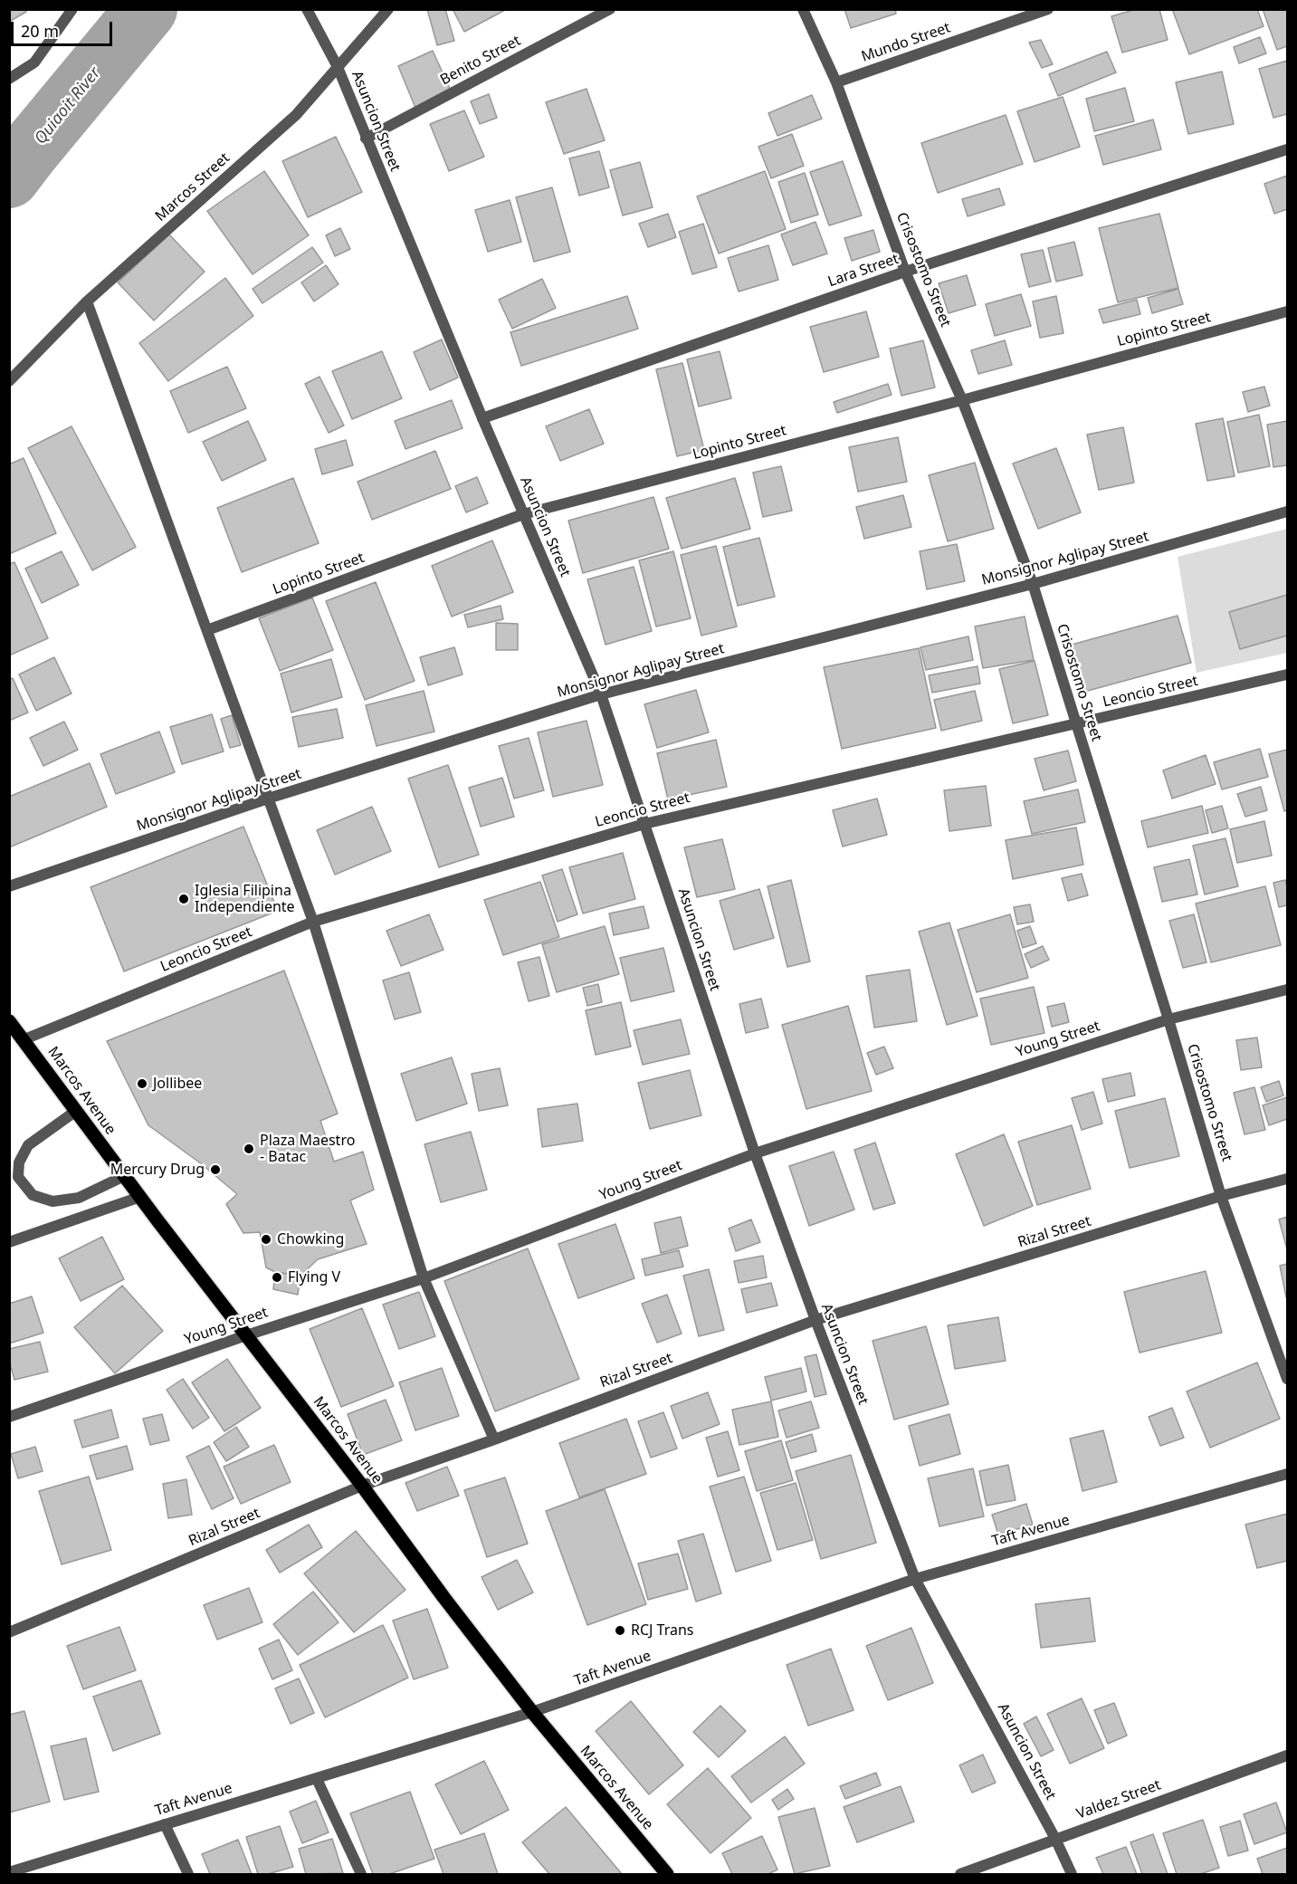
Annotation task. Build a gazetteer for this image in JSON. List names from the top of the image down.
{
  "streets": {
    "main road": ["Marcos Avenue"],
    "street": [
      "Mundo Street",
      "Benito Street",
      "Asuncion Street",
      "Marcos Street",
      "Crisostomo Street",
      "Lara Street",
      "Lopinto Street",
      "Monsignor Aglipay Street",
      "Leoncio Street",
      "Young Street",
      "Rizal Street",
      "Taft Avenue",
      "Valdez Street"
    ]
  },
  "crossings": [
    ["Mundo Street", "Crisostomo Street"],
    ["Benito Street", "Asuncion Street"],
    ["Asuncion Street", "Marcos Street"],
    ["Asuncion Street", "Lara Street"],
    ["Asuncion Street", "Lopinto Street"],
    ["Asuncion Street", "Monsignor Aglipay Street"],
    ["Asuncion Street", "Leoncio Street"],
    ["Asuncion Street", "Young Street"],
    ["Asuncion Street", "Rizal Street"],
    ["Asuncion Street", "Taft Avenue"],
    ["Asuncion Street", "Valdez Street"],
    ["Crisostomo Street", "Lara Street"],
    ["Crisostomo Street", "Lopinto Street"],
    ["Crisostomo Street", "Monsignor Aglipay Street"],
    ["Crisostomo Street", "Leoncio Street"],
    ["Crisostomo Street", "Young Street"],
    ["Crisostomo Street", "Rizal Street"],
    ["Leoncio Street", "Marcos Avenue"],
    ["Young Street", "Marcos Avenue"],
    ["Marcos Avenue", "Rizal Street"],
    ["Marcos Avenue", "Taft Avenue"]
  ],
  "water": ["Quiaoit River"],
  "places": [
    "Iglesia Filipina Independiente",
    "Jollibee",
    "Plaza Maestro - Batac",
    "Mercury Drug",
    "Chowking",
    "Flying V",
    "RCJ Trans"
  ],
  "scale_bar": "20 m"
}
